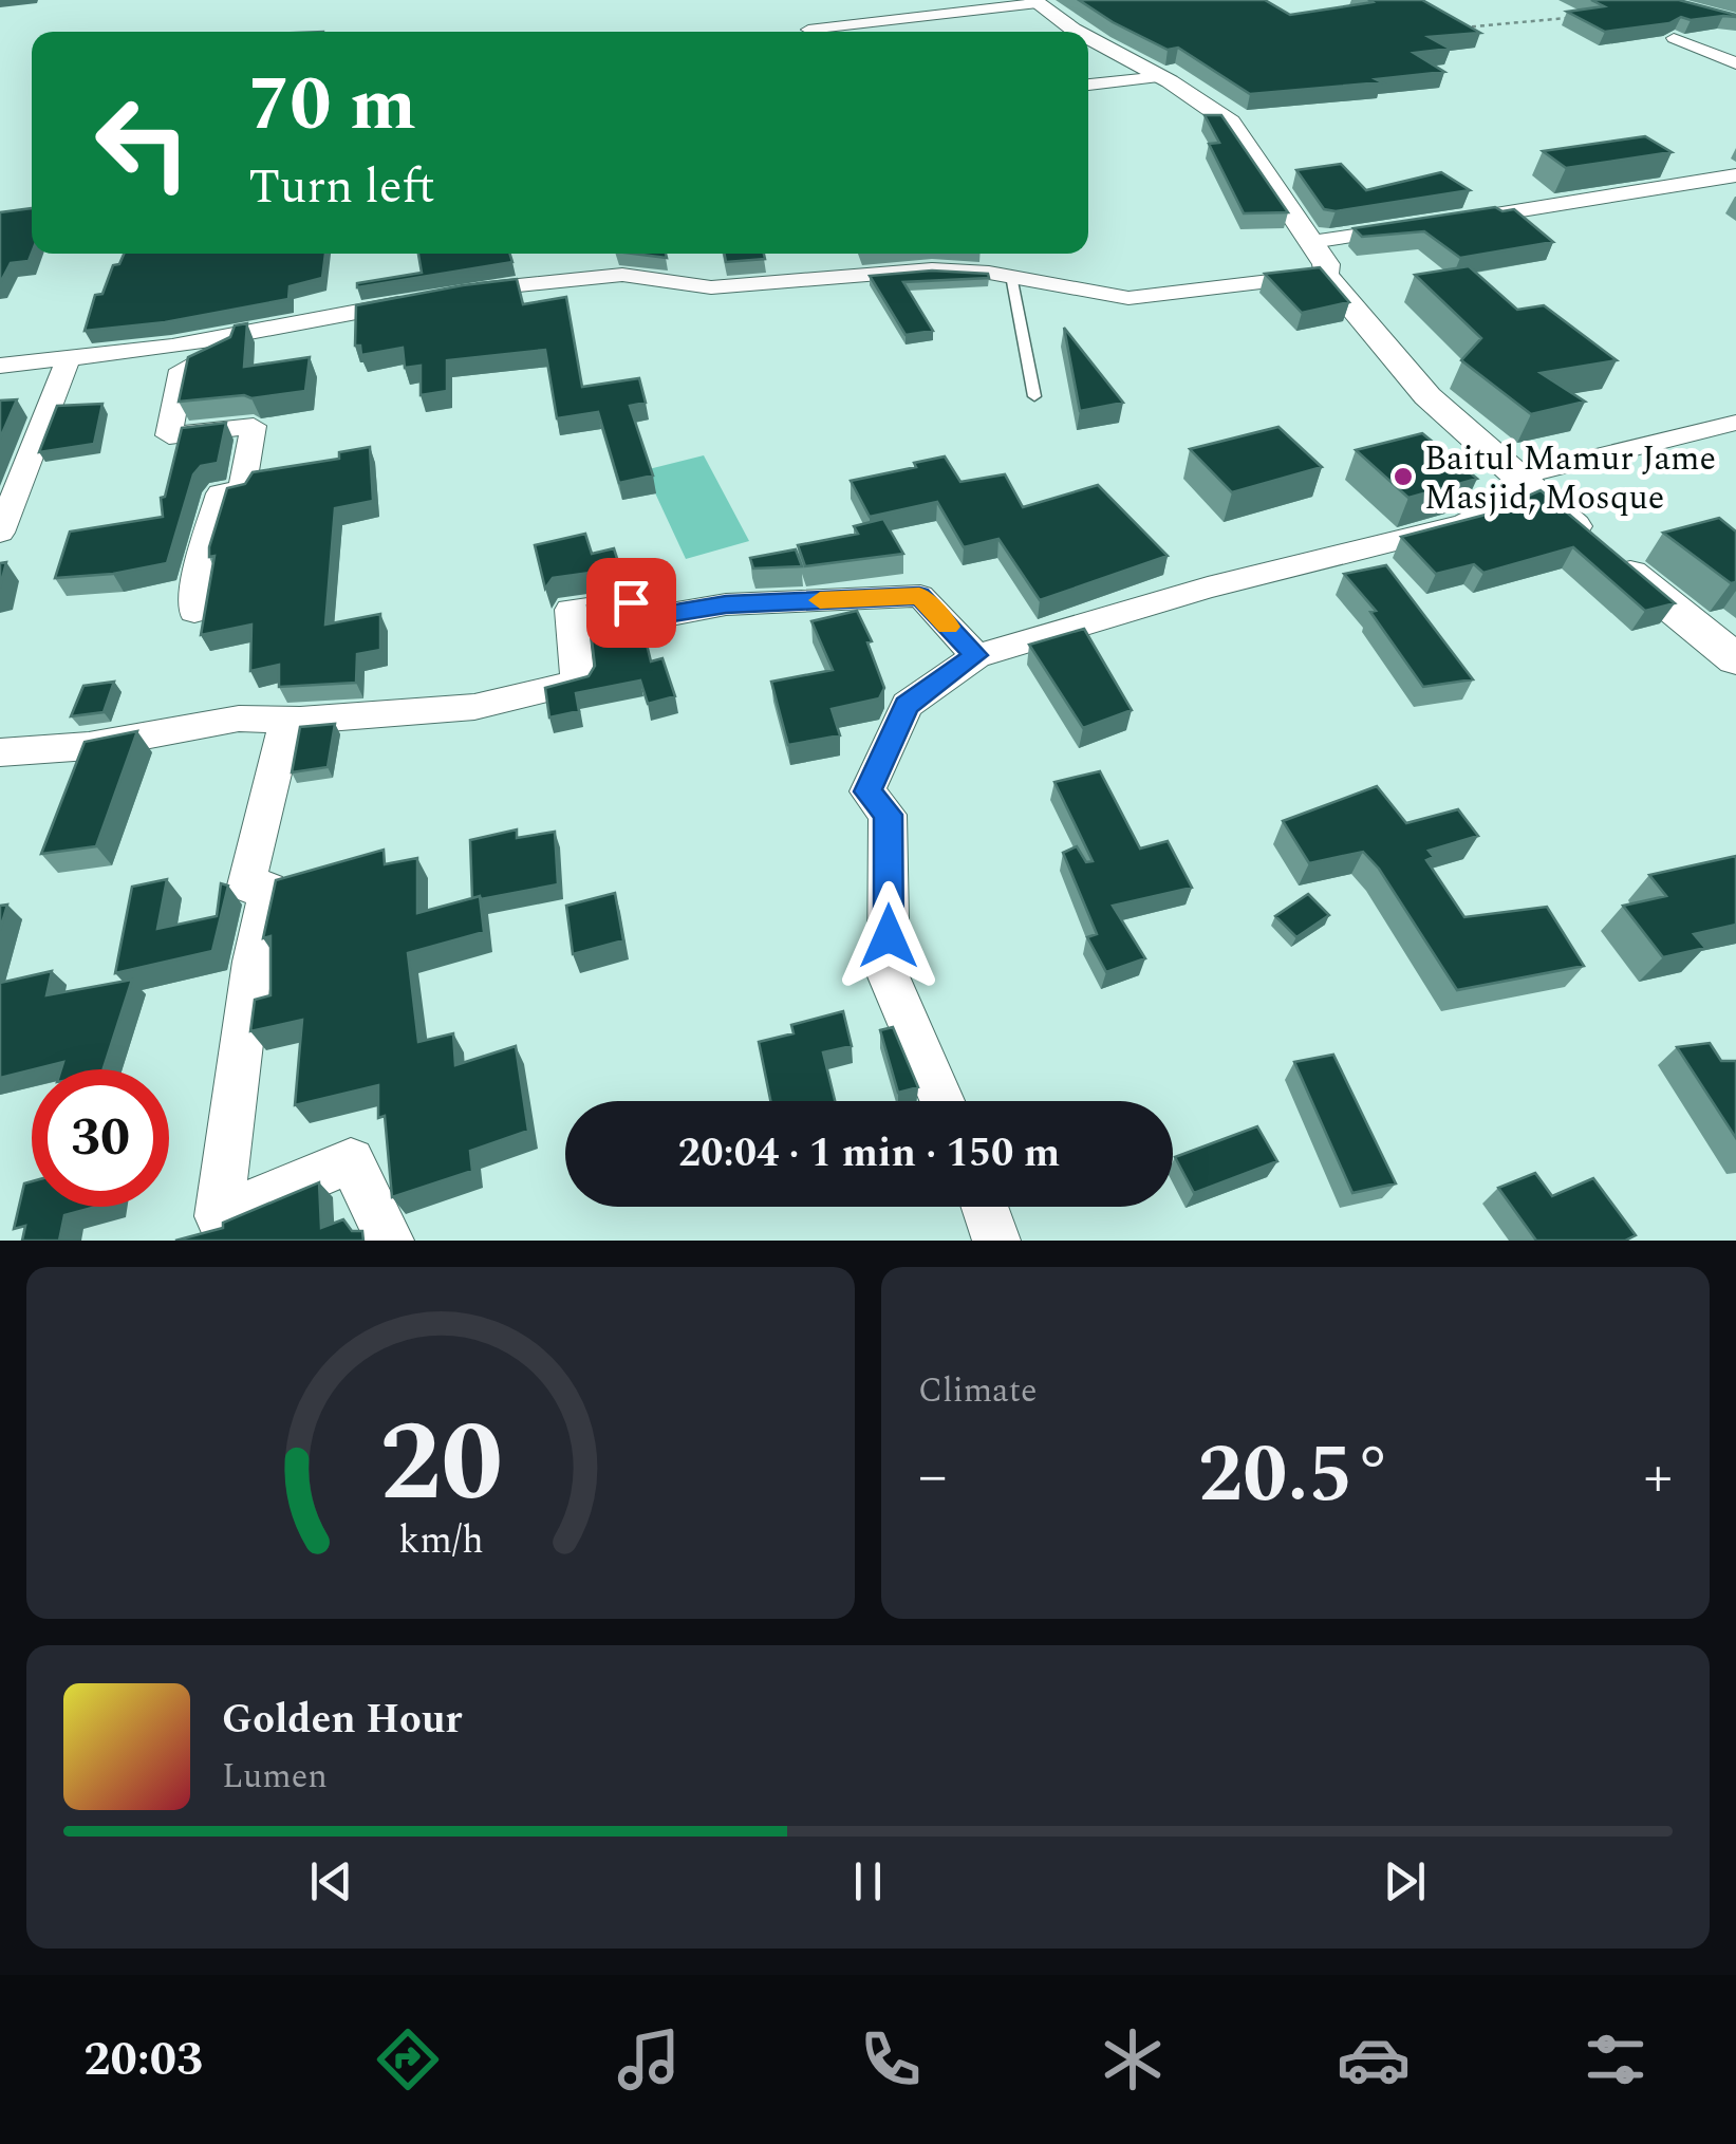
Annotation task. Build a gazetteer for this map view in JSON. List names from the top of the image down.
{
  "places": ["Baitul Mamur Jame Masjid, Mosque"],
  "page": {
    "turn": ["70 m", "Turn left"],
    "limit": "30",
    "trip": "20:04 · 1 min · 150 m",
    "tile": "Climate",
    "heat": ["−", "20.5°", "+"],
    "song": ["Golden Hour", "Lumen"],
    "tabs": "20:03",
    "gauge": ["20", "km/h"]
  }
}
